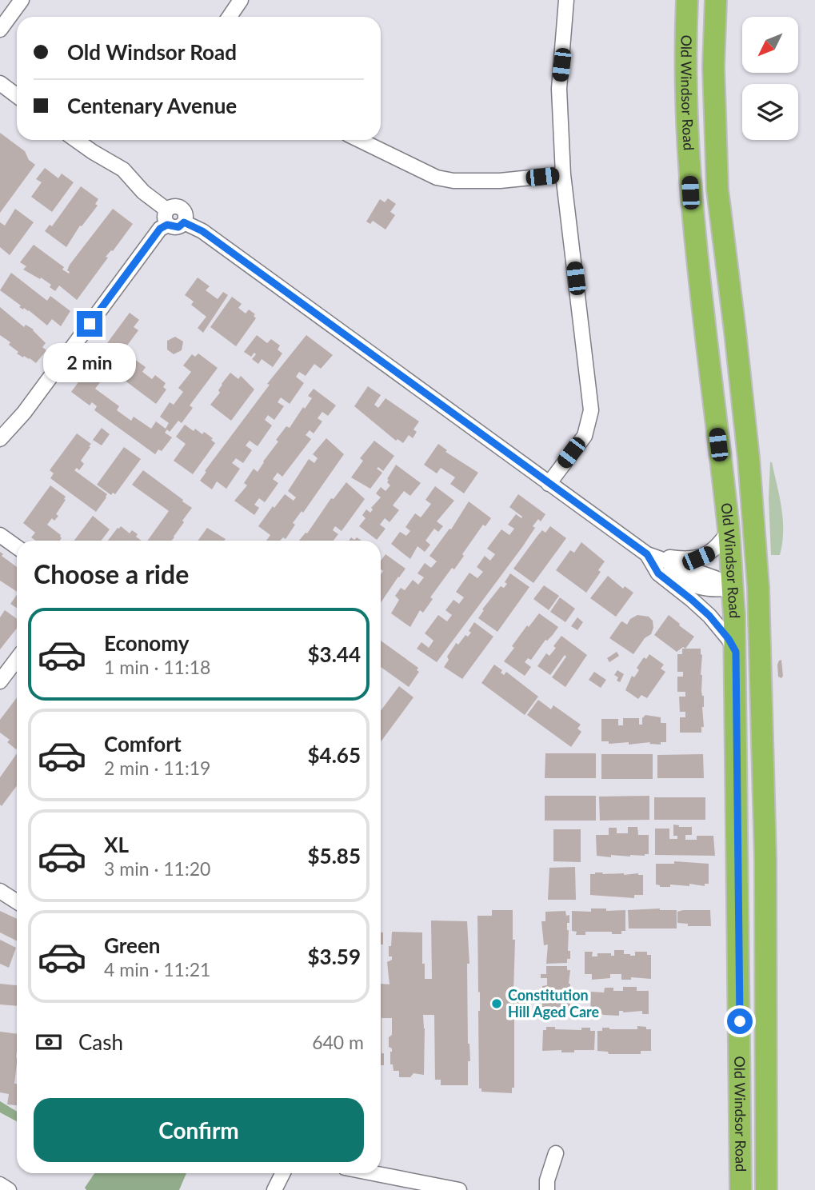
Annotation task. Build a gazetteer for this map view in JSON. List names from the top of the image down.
{
  "streets": {
    "highway": ["Old Windsor Road"]
  },
  "places": ["Constitution Hill Aged Care"],
  "north": "bottom left",
  "page": {
    "banner": ["Old Windsor Road", "Centenary Avenue"],
    "bubble": "2 min",
    "heading": "Choose a ride",
    "list": [
      {
        "name": "Economy",
        "note": "1 min · 11:18",
        "value": "$3.44"
      },
      {
        "name": "Comfort",
        "note": "2 min · 11:19",
        "value": "$4.65"
      },
      {
        "name": "XL",
        "note": "3 min · 11:20",
        "value": "$5.85"
      },
      {
        "name": "Green",
        "note": "4 min · 11:21",
        "value": "$3.59"
      }
    ],
    "pay": ["Cash", "640 m"],
    "buttons": "Confirm"
  }
}
